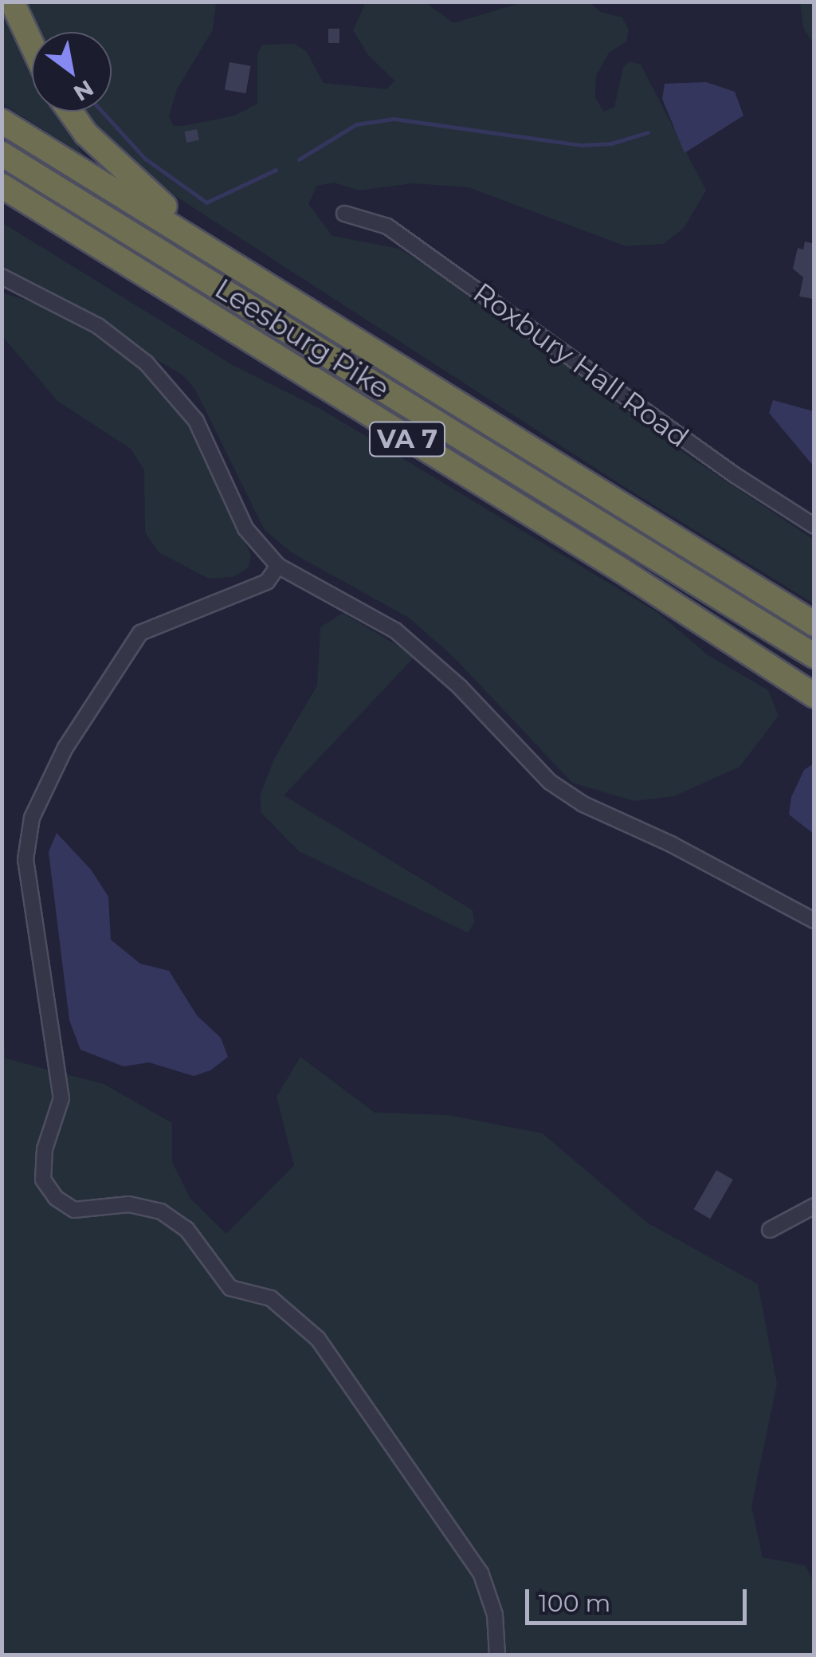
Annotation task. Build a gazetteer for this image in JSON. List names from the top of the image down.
{
  "streets": {
    "highway": ["Leesburg Pike", "VA 7"],
    "street": ["Roxbury Hall Road"]
  },
  "scale_bar": "100 m",
  "north": "bottom right"
}
